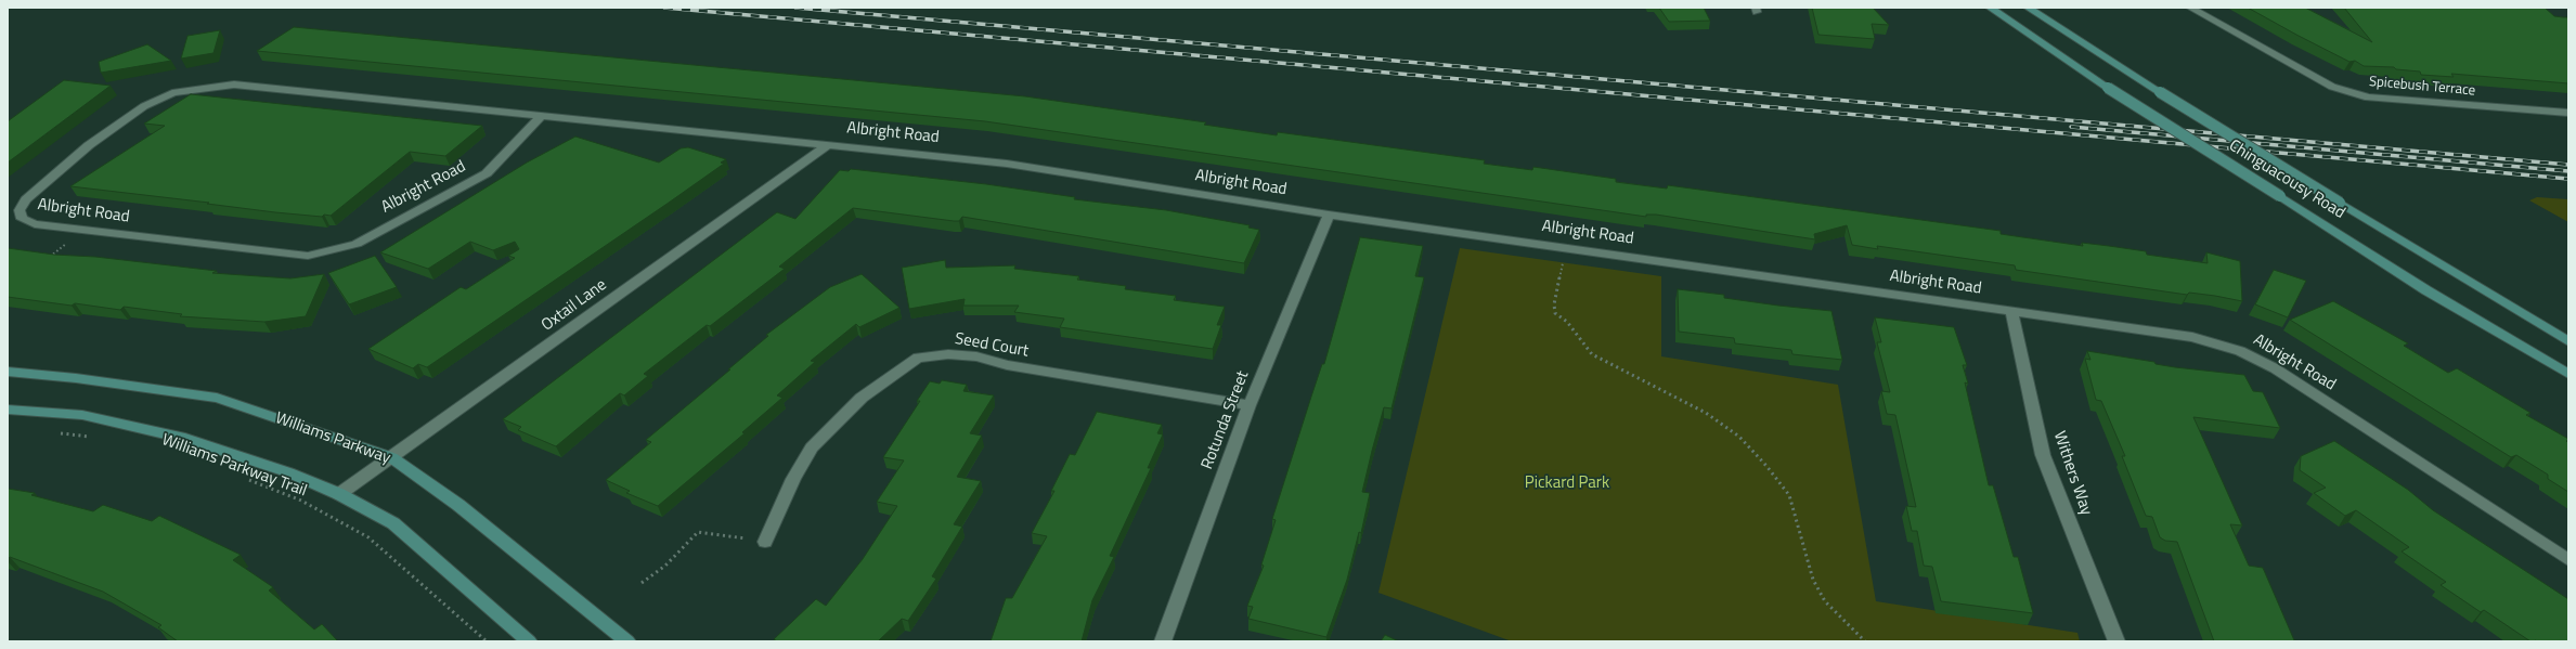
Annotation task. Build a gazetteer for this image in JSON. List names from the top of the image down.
{
  "streets": {
    "main road": ["Chinguacousy Road", "Williams Parkway"],
    "street": [
      "Spicebush Terrace",
      "Albright Road",
      "Oxtail Lane",
      "Seed Court",
      "Rotunda Street",
      "Withers Way"
    ],
    "path": ["Williams Parkway Trail"]
  },
  "crossings": [
    ["Albright Road", "Oxtail Lane"],
    ["Albright Road", "Rotunda Street"],
    ["Albright Road", "Withers Way"],
    ["Oxtail Lane", "Williams Parkway"],
    ["Seed Court", "Rotunda Street"]
  ],
  "parks": ["Pickard Park"]
}
